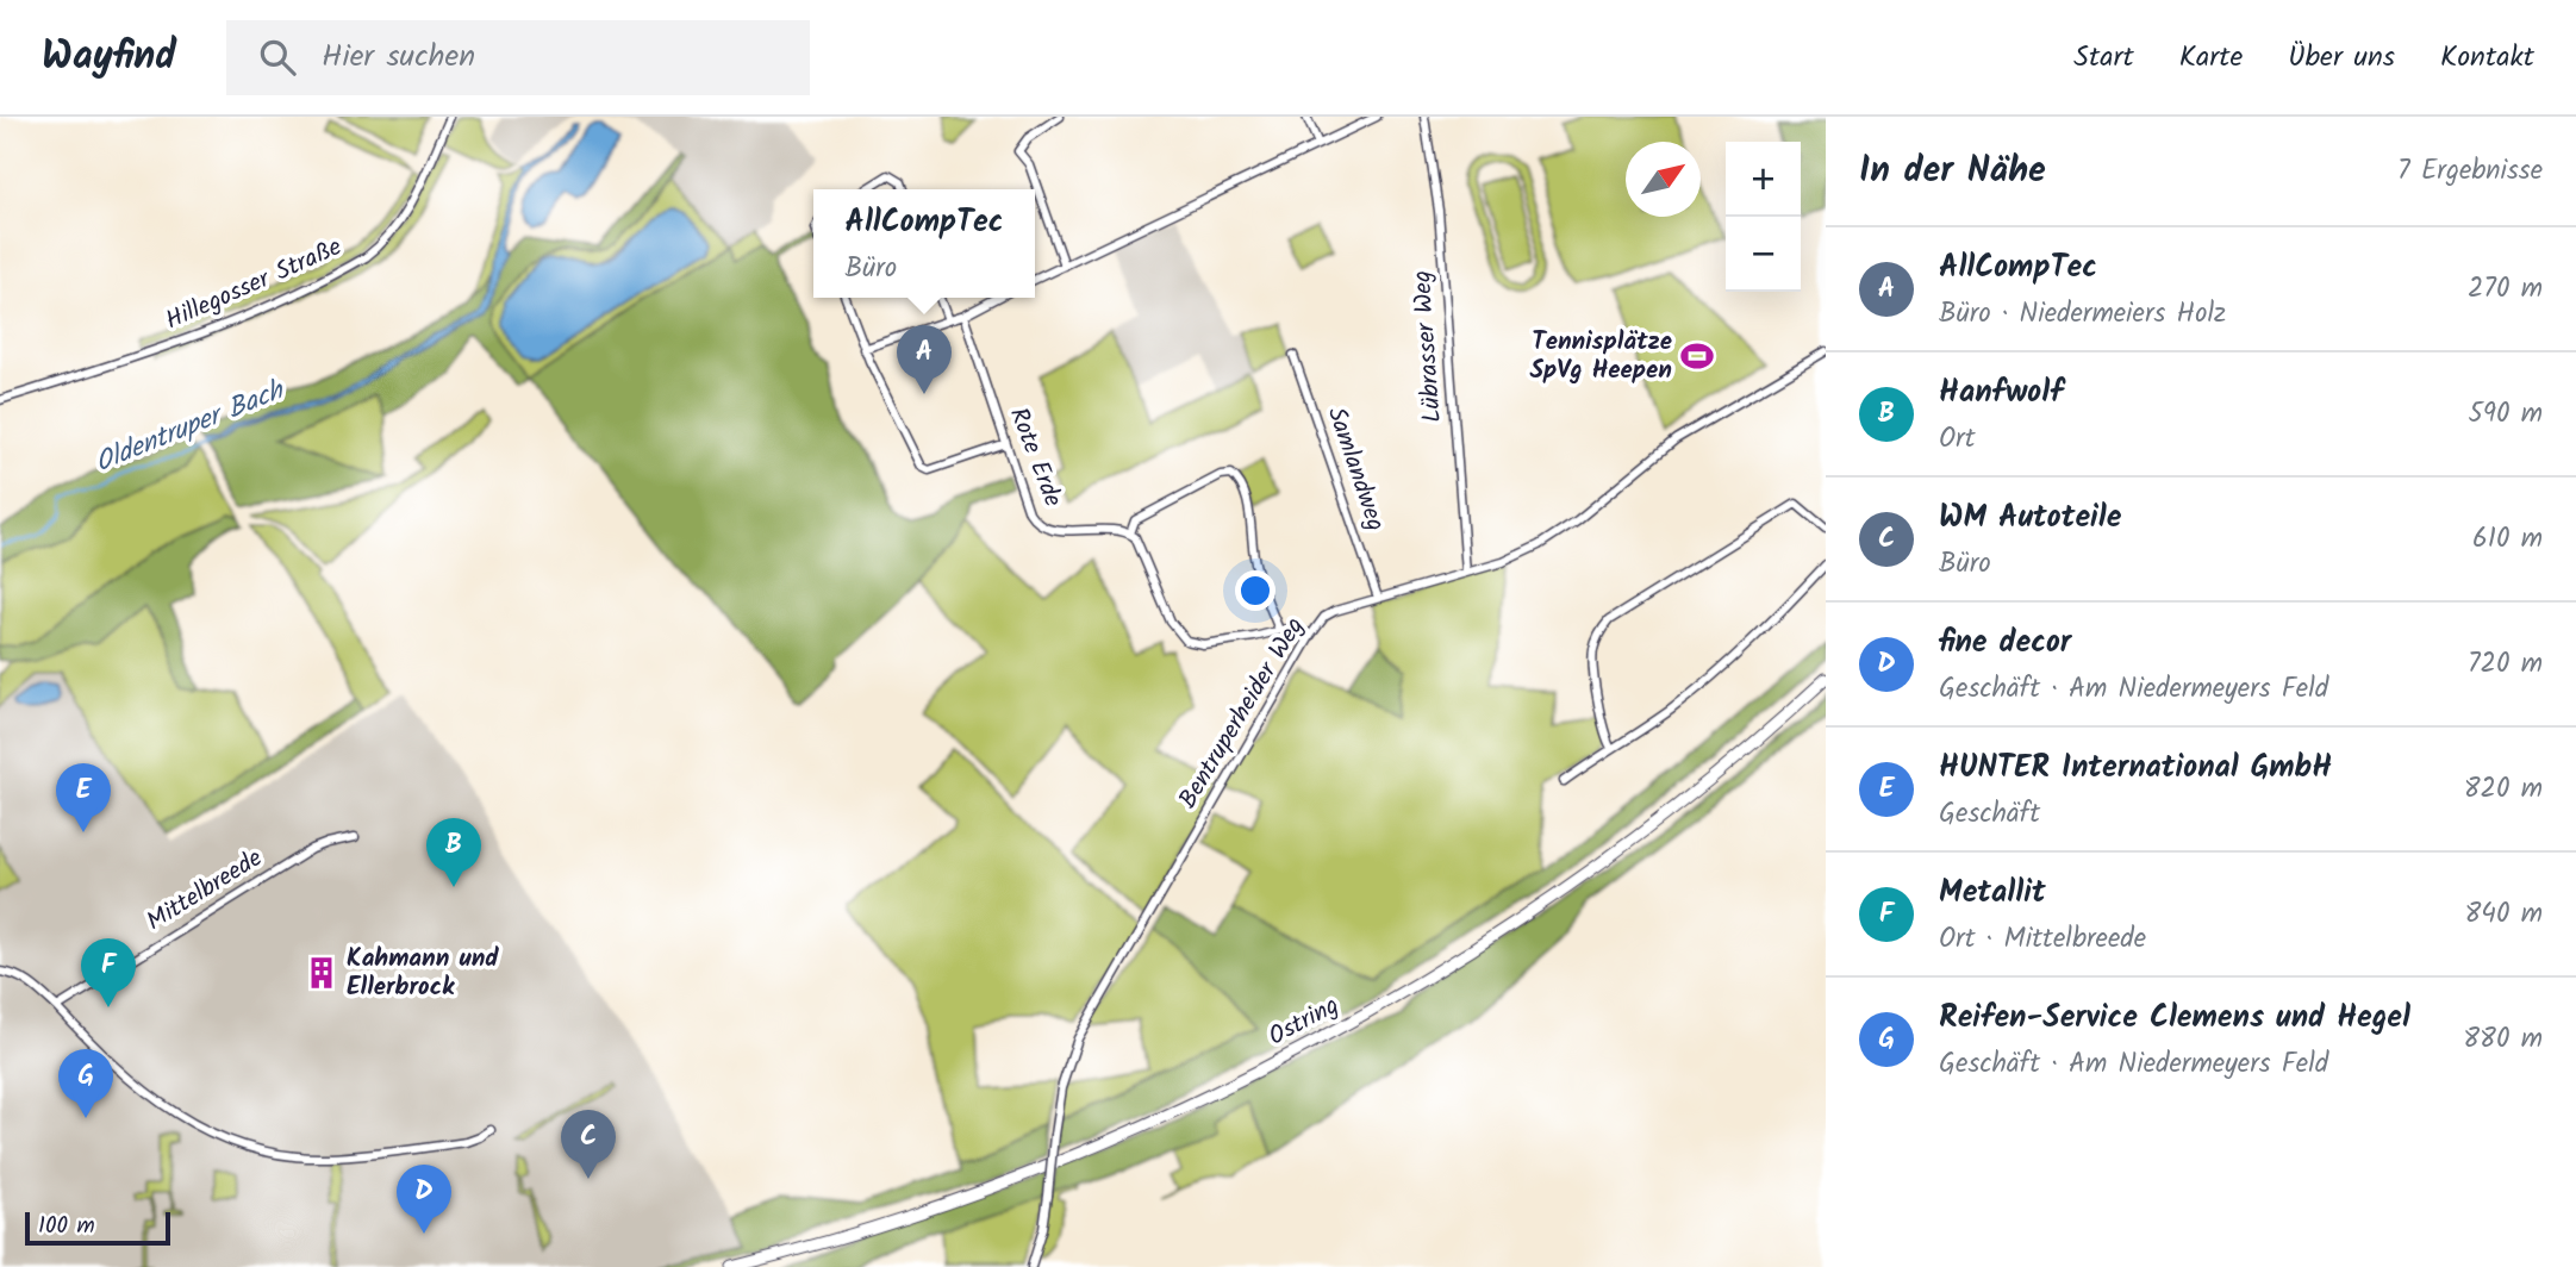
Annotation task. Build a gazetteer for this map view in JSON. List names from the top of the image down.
{
  "streets": {
    "main road": ["Ostring"],
    "street": [
      "Hillegosser Straße",
      "Lübrasser Weg",
      "Rote Erde",
      "Samlandweg",
      "Bentruperheider Weg",
      "Mittelbreede"
    ]
  },
  "crossings": [
    ["Lübrasser Weg", "Bentruperheider Weg"],
    ["Samlandweg", "Bentruperheider Weg"]
  ],
  "water": ["Oldentruper Bach"],
  "places": {
    "sports": ["Tennisplätze SpVg Heepen"],
    "building": ["Kahmann und Ellerbrock"]
  },
  "scale_bar": "100 m",
  "north": "top right",
  "page": {
    "header": "Wayfind",
    "search": "Hier suchen",
    "nav": [
      "Start",
      "Karte",
      "Über uns",
      "Kontakt"
    ],
    "heading": ["In der Nähe", "7 Ergebnisse"],
    "map_buttons": ["+", "−"],
    "popup": ["AllCompTec", "Büro"],
    "list": [
      {
        "mark": "A",
        "name": "AllCompTec",
        "note": "Büro · Niedermeiers Holz",
        "value": "270 m"
      },
      {
        "mark": "B",
        "name": "Hanfwolf",
        "note": "Ort",
        "value": "590 m"
      },
      {
        "mark": "C",
        "name": "WM Autoteile",
        "note": "Büro",
        "value": "610 m"
      },
      {
        "mark": "D",
        "name": "fine decor",
        "note": "Geschäft · Am Niedermeyers Feld",
        "value": "720 m"
      },
      {
        "mark": "E",
        "name": "HUNTER International GmbH",
        "note": "Geschäft",
        "value": "820 m"
      },
      {
        "mark": "F",
        "name": "Metallit",
        "note": "Ort · Mittelbreede",
        "value": "840 m"
      },
      {
        "mark": "G",
        "name": "Reifen-Service Clemens und Hegel",
        "note": "Geschäft · Am Niedermeyers Feld",
        "value": "880 m"
      }
    ],
    "pins": [
      "A",
      "E",
      "B",
      "F",
      "G",
      "C",
      "D"
    ],
    "scale": "100 m"
  }
}
